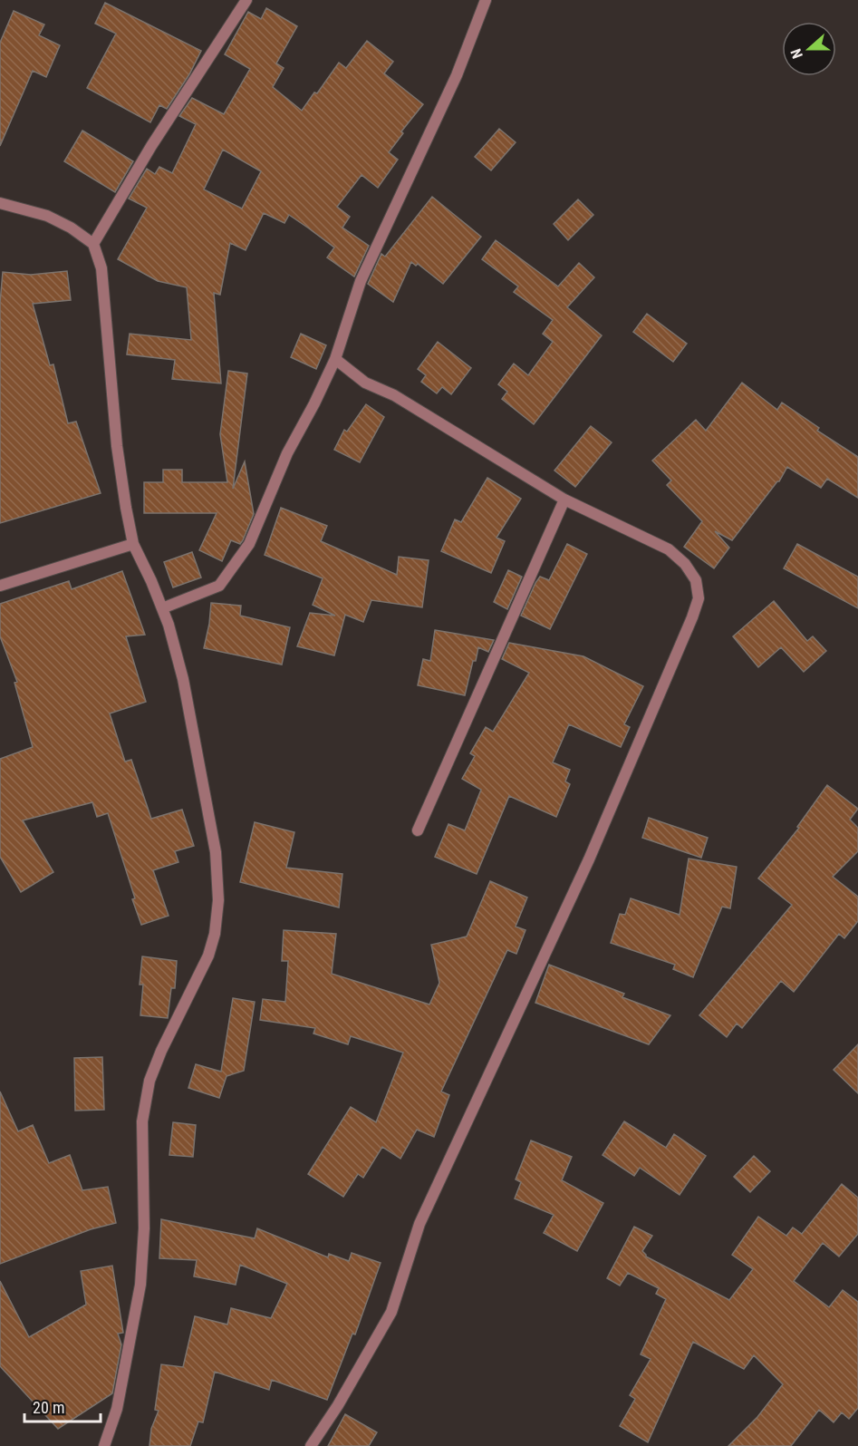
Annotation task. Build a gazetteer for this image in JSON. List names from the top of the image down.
{
  "scale_bar": "20 m",
  "north": "left"
}
